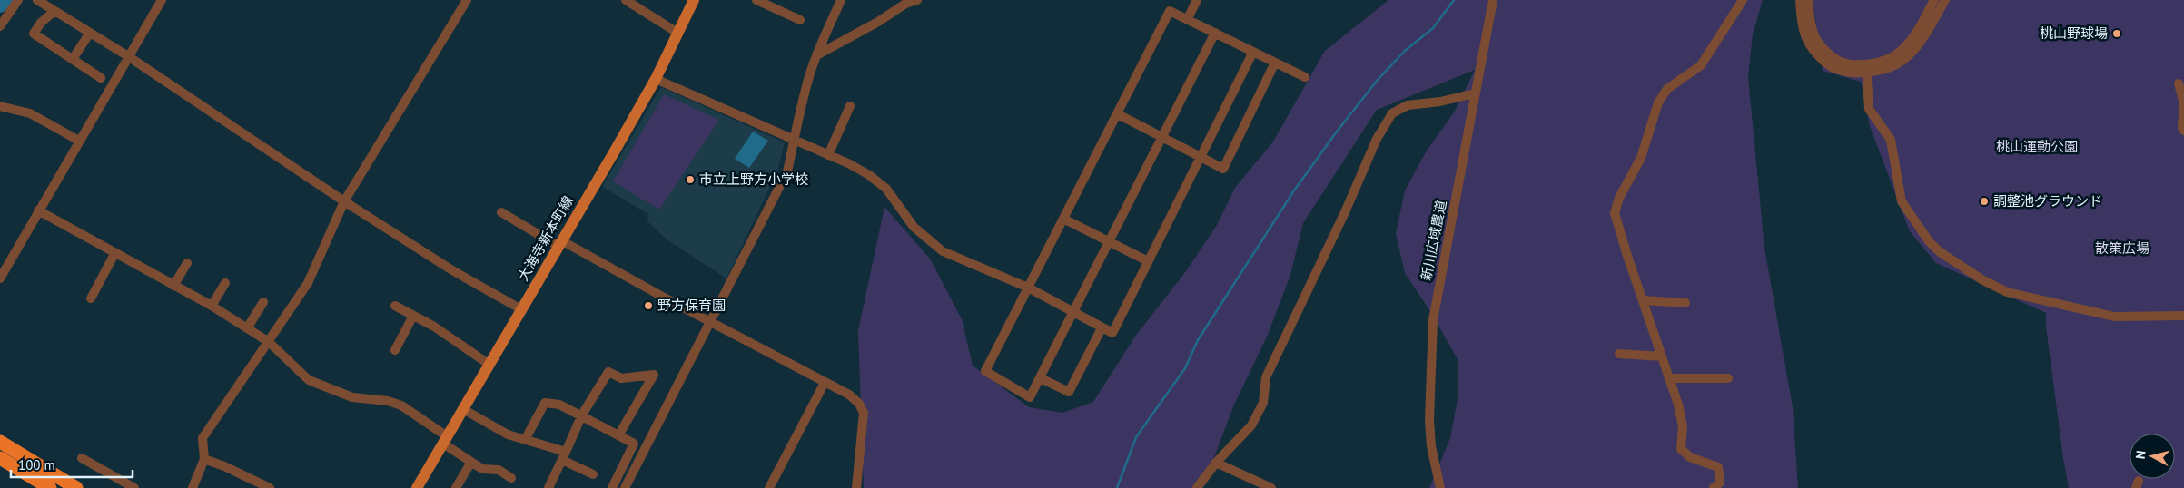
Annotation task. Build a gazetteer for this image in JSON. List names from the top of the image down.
{
  "streets": {
    "main road": ["大海寺新本町線"],
    "street": ["新川広域農道"]
  },
  "parks": ["桃山運動公園", "散策広場"],
  "places": [
    "桃山野球場",
    "市立上野方小学校",
    "調整池グラウンド",
    "野方保育園"
  ],
  "scale_bar": "100 m",
  "north": "left"
}
